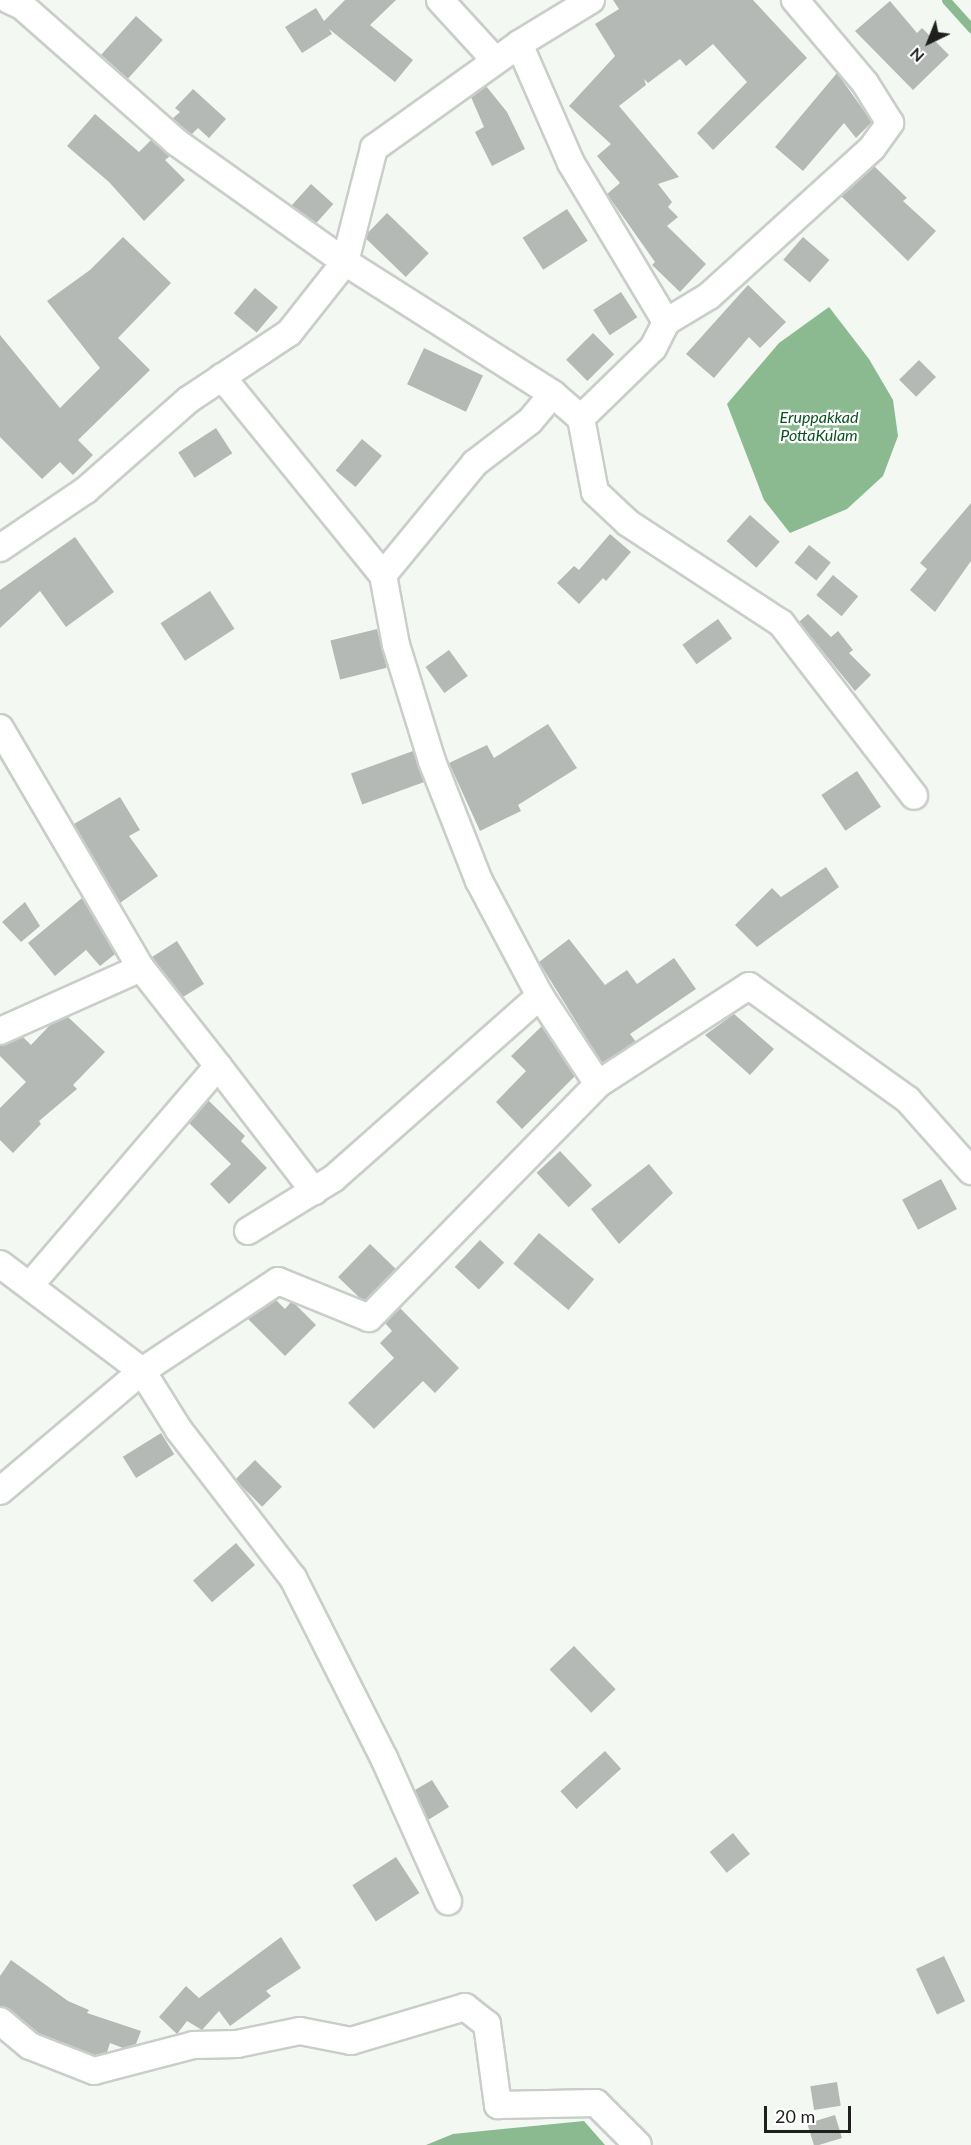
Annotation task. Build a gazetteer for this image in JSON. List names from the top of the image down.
{
  "water": ["Eruppakkad PottaKulam"],
  "scale_bar": "20 m",
  "north": "bottom left"
}
